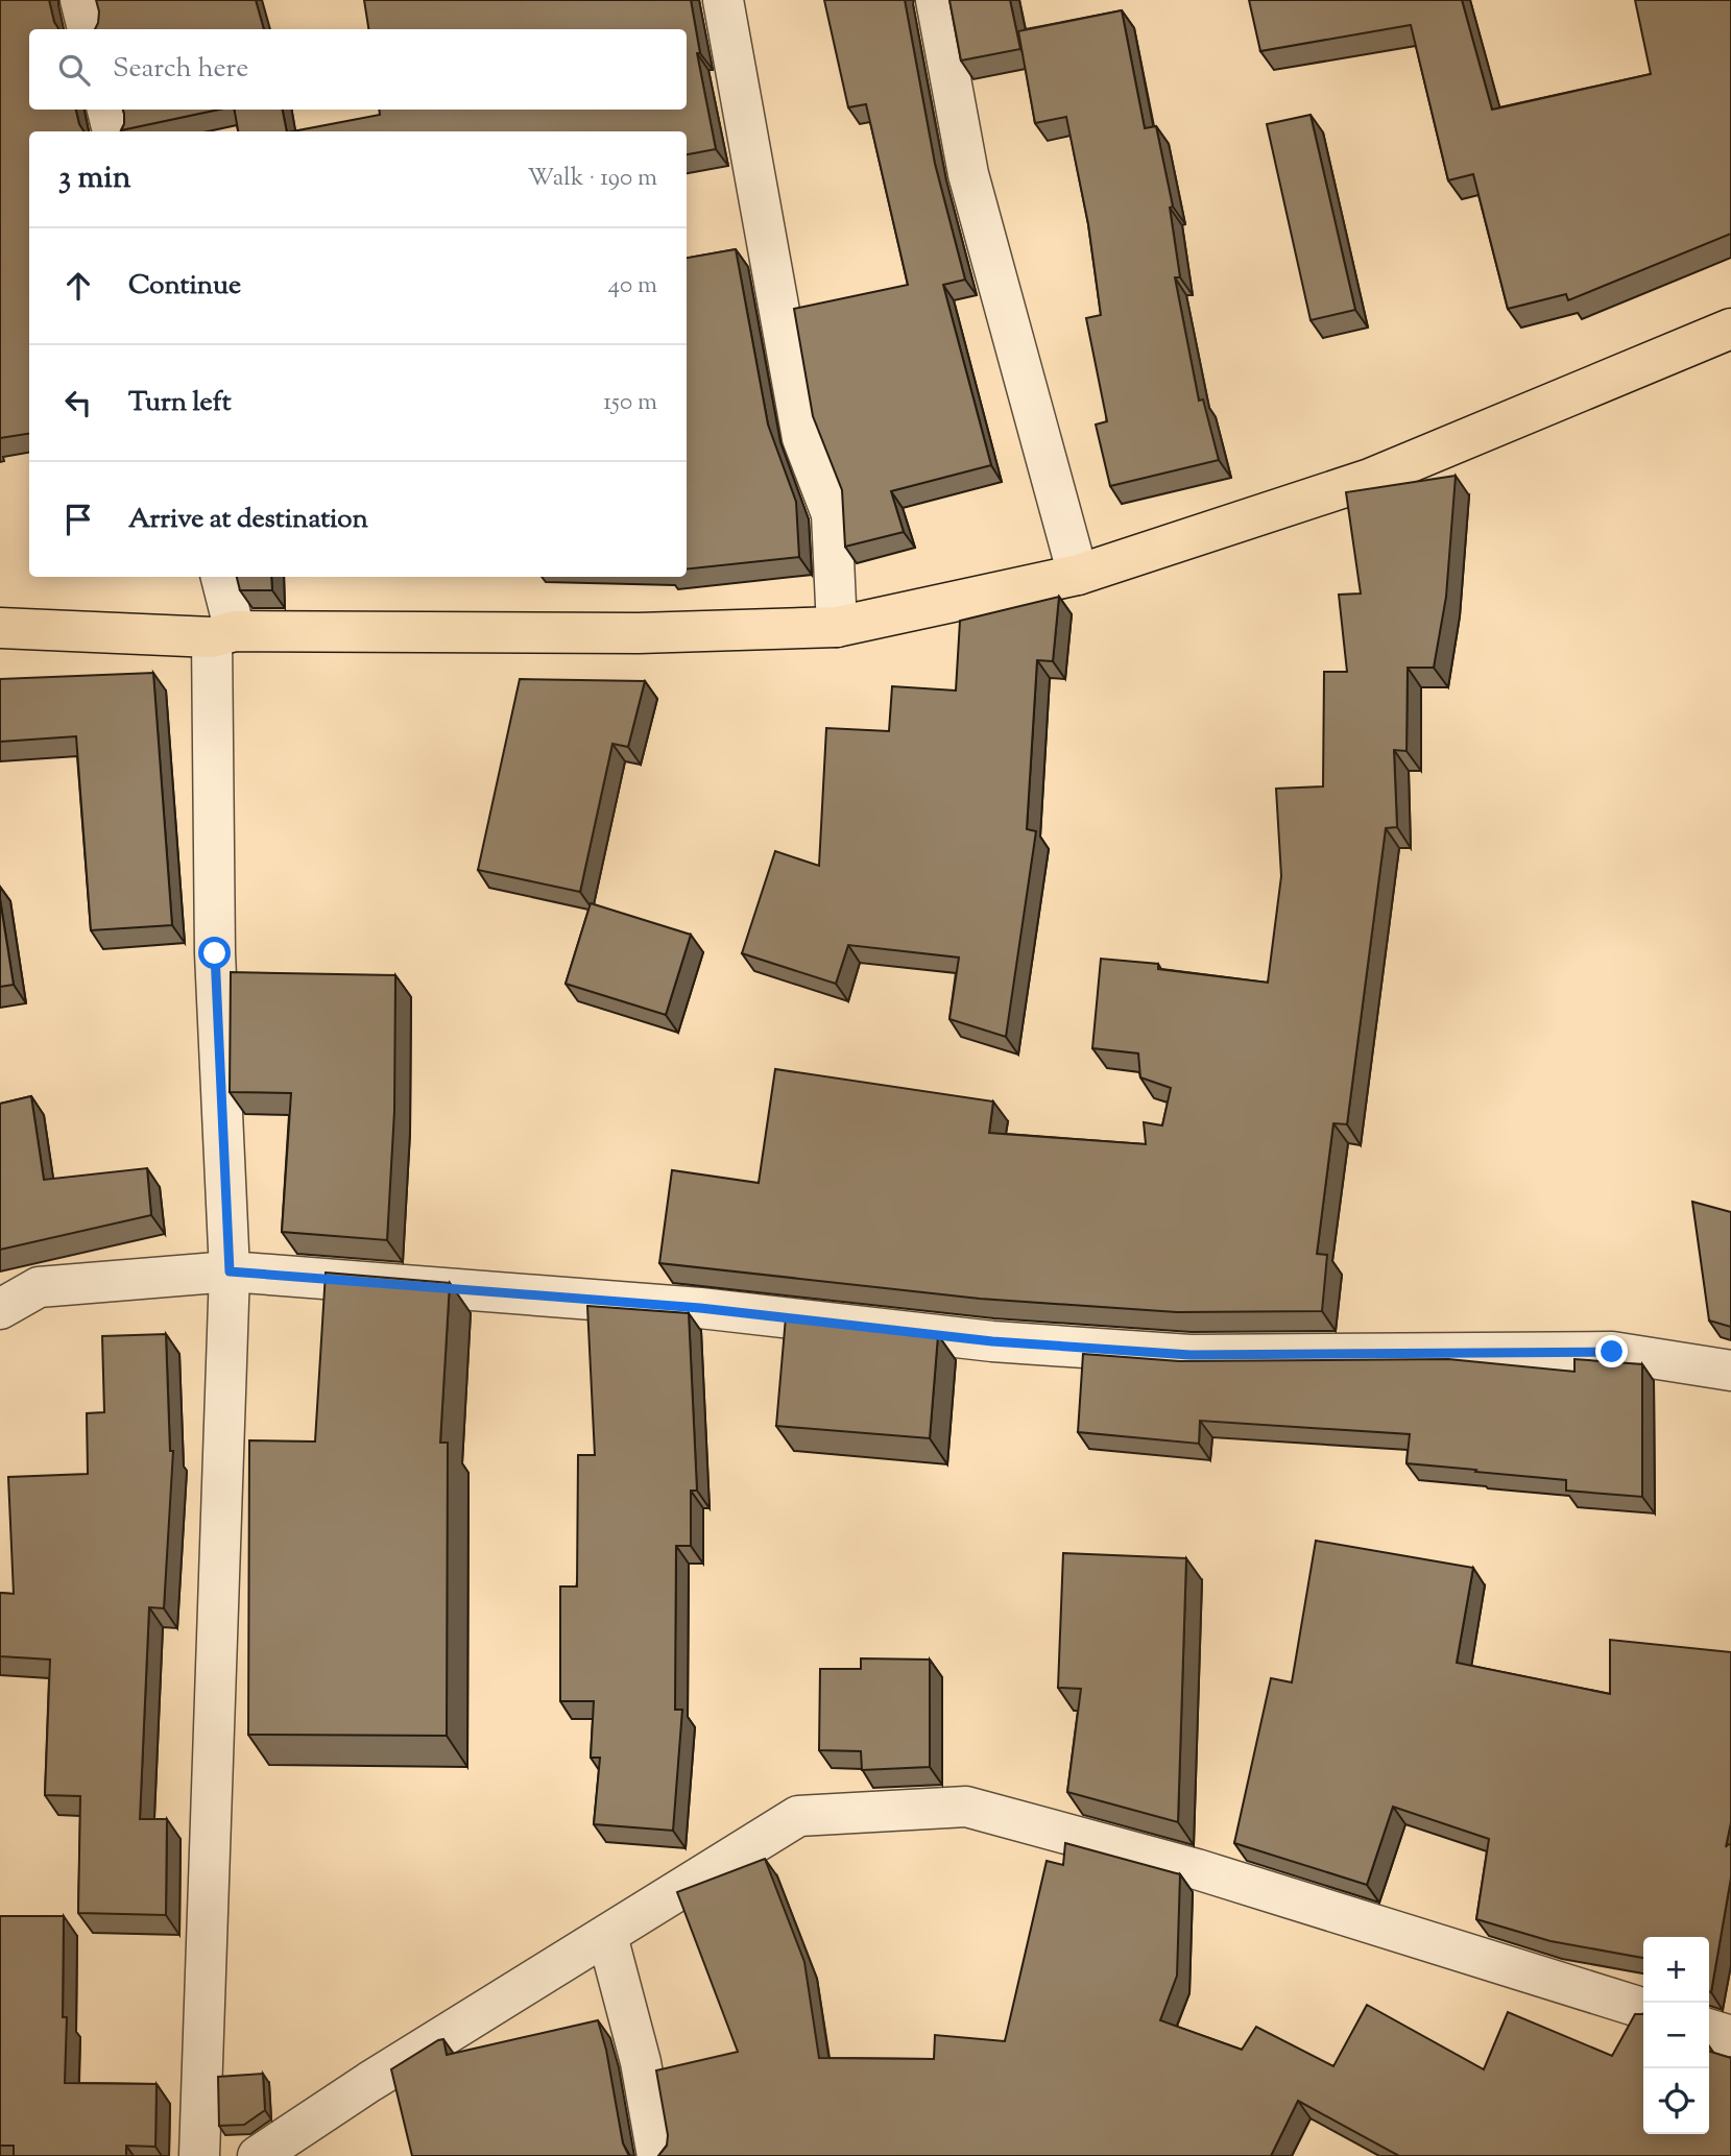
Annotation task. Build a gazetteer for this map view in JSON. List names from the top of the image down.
{
  "page": {
    "search": "Search here",
    "heading": ["3 min", "Walk · 190 m"],
    "list": [
      ["Continue", "40 m"],
      ["Turn left", "150 m"],
      "Arrive at destination"
    ],
    "map_buttons": ["+", "−"]
  }
}
